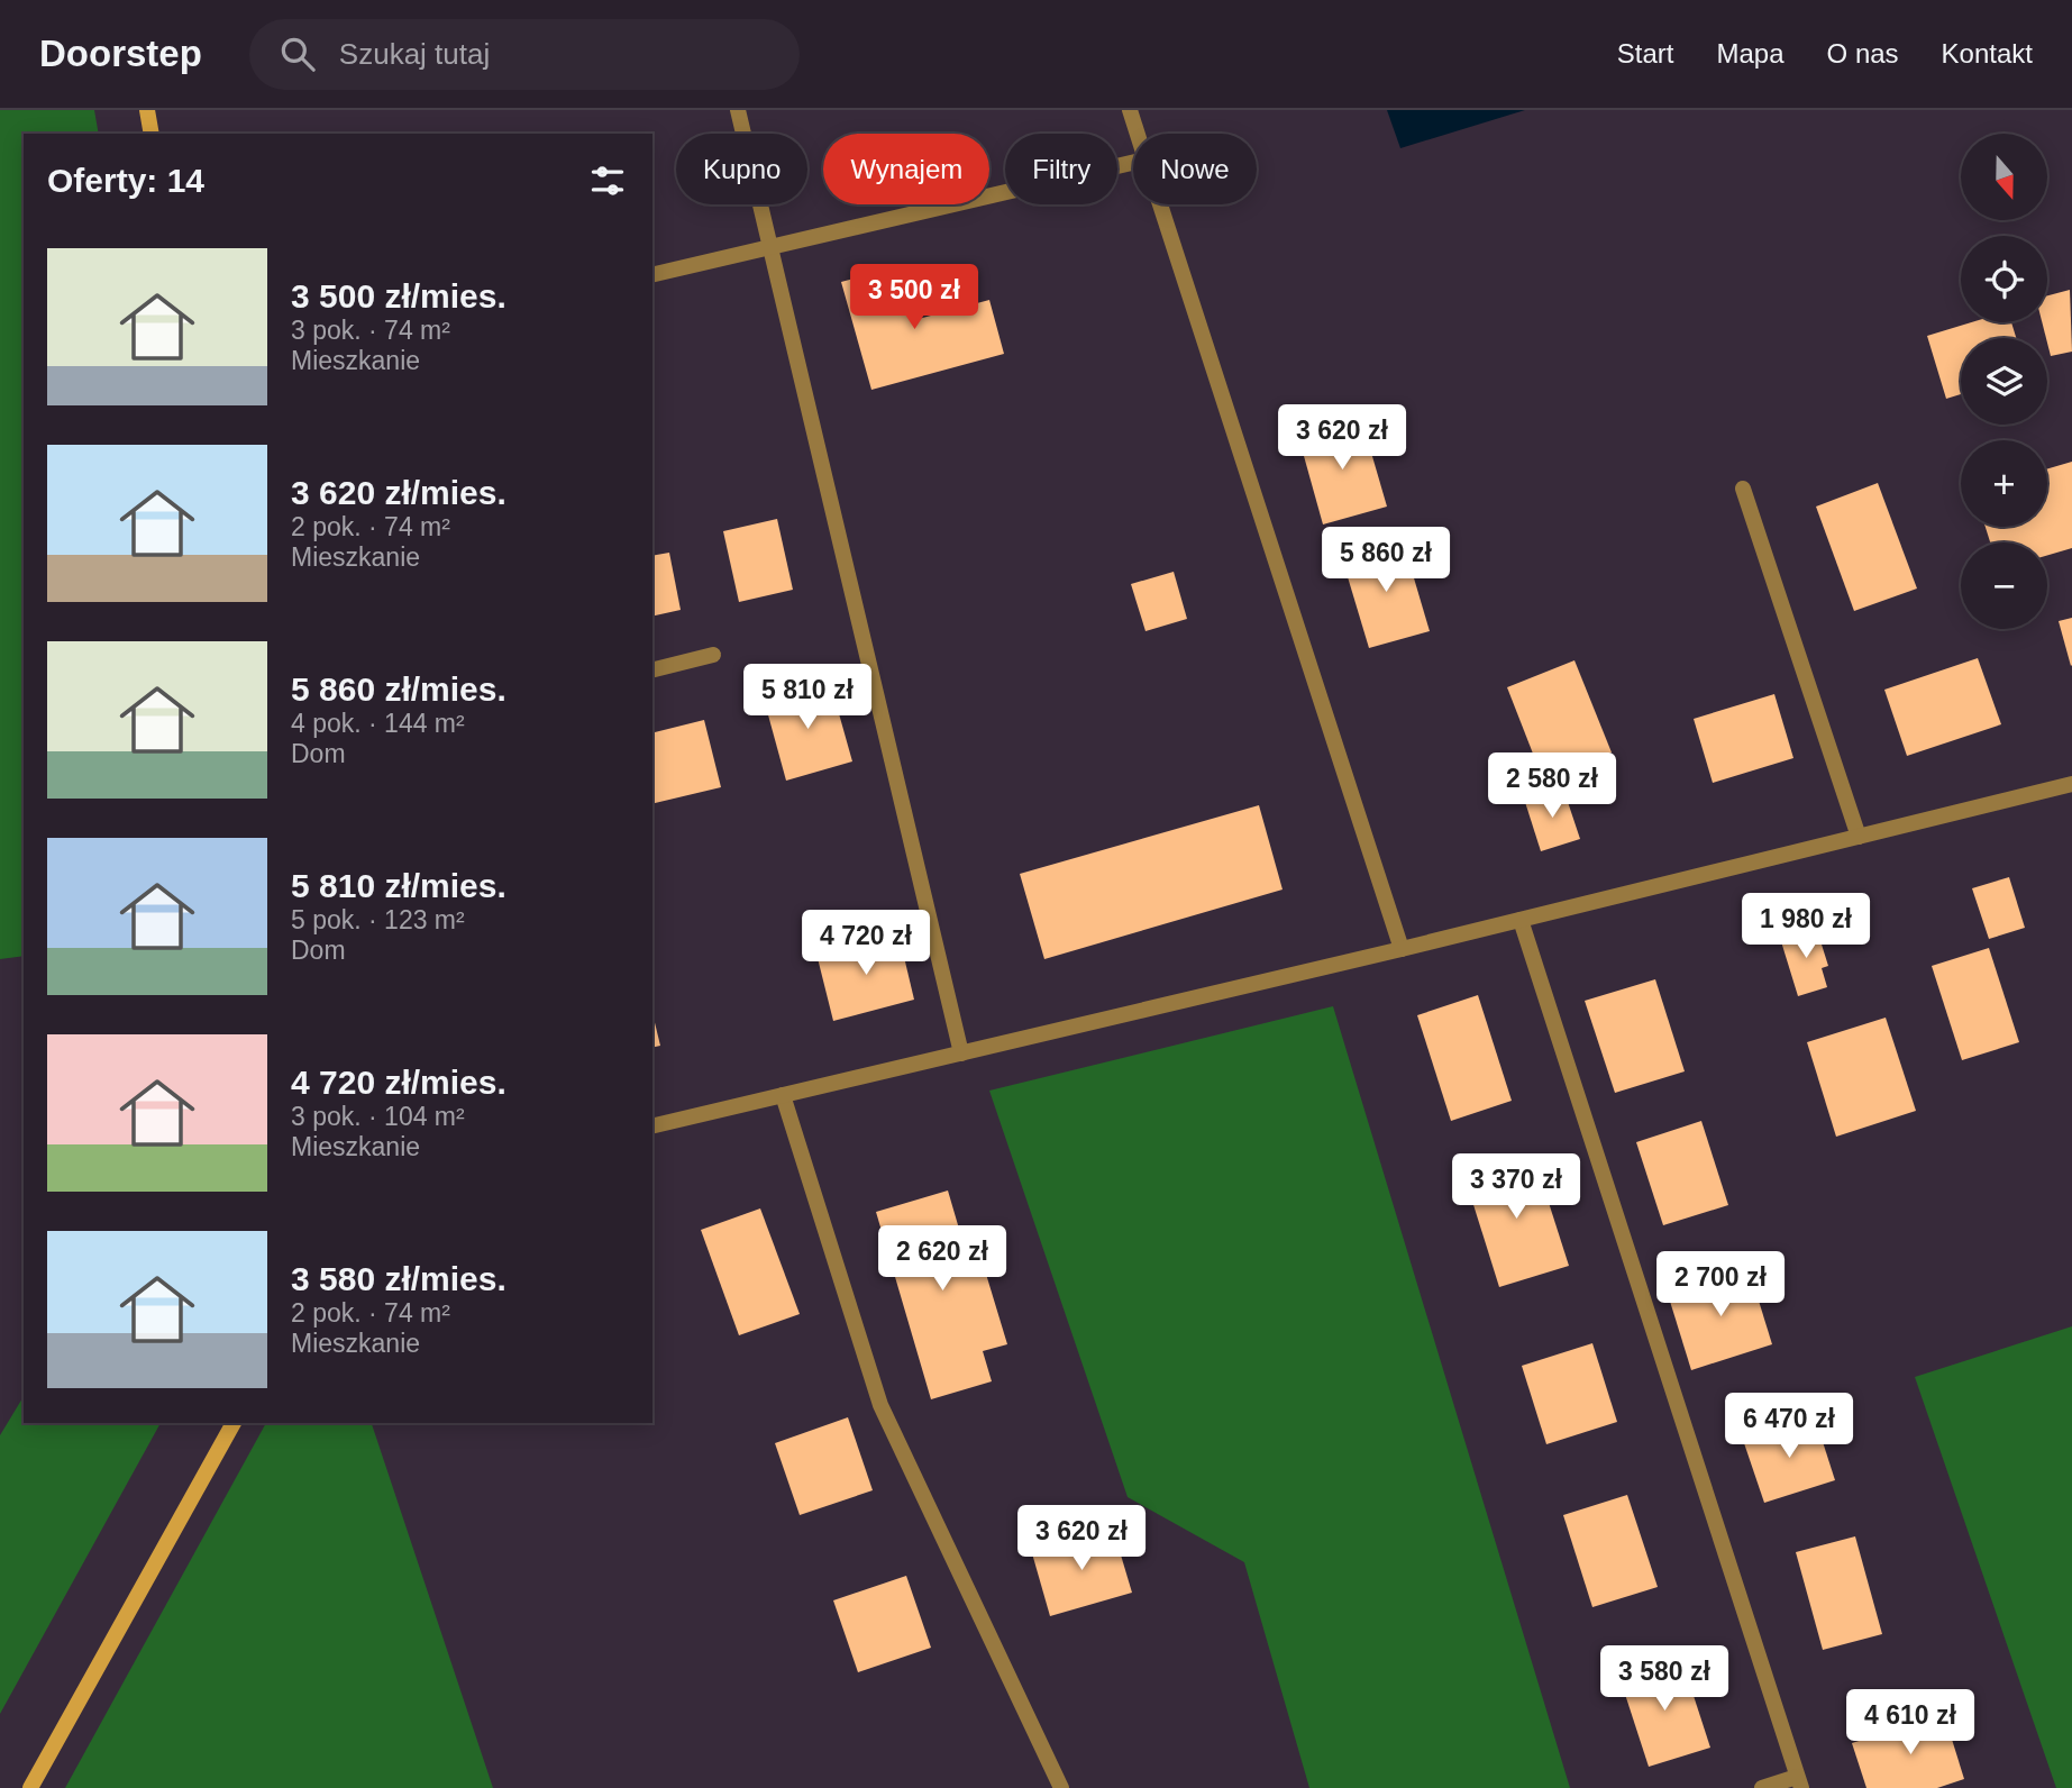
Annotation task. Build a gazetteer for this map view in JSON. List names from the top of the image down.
{
  "north": "bottom",
  "page": {
    "header": "Doorstep",
    "search": "Szukaj tutaj",
    "nav": [
      "Start",
      "Mapa",
      "O nas",
      "Kontakt"
    ],
    "map_buttons": ["+", "−"],
    "chip": [
      "Kupno",
      "Wynajem",
      "Filtry",
      "Nowe"
    ],
    "heading": "Oferty: 14",
    "list": [
      {
        "name": "3 500 zł/mies.",
        "note": "3 pok. · 74 m² · Mieszkanie"
      },
      {
        "name": "3 620 zł/mies.",
        "note": "2 pok. · 74 m² · Mieszkanie"
      },
      {
        "name": "5 860 zł/mies.",
        "note": "4 pok. · 144 m² · Dom"
      },
      {
        "name": "5 810 zł/mies.",
        "note": "5 pok. · 123 m² · Dom"
      },
      {
        "name": "4 720 zł/mies.",
        "note": "3 pok. · 104 m² · Mieszkanie"
      },
      {
        "name": "3 580 zł/mies.",
        "note": "2 pok. · 74 m² · Mieszkanie"
      }
    ],
    "price": [
      "3 500 zł",
      "3 620 zł",
      "5 860 zł",
      "5 810 zł",
      "2 580 zł",
      "1 980 zł",
      "4 720 zł",
      "3 370 zł",
      "2 620 zł",
      "2 700 zł",
      "6 470 zł",
      "3 620 zł",
      "3 580 zł",
      "4 610 zł"
    ]
  }
}
